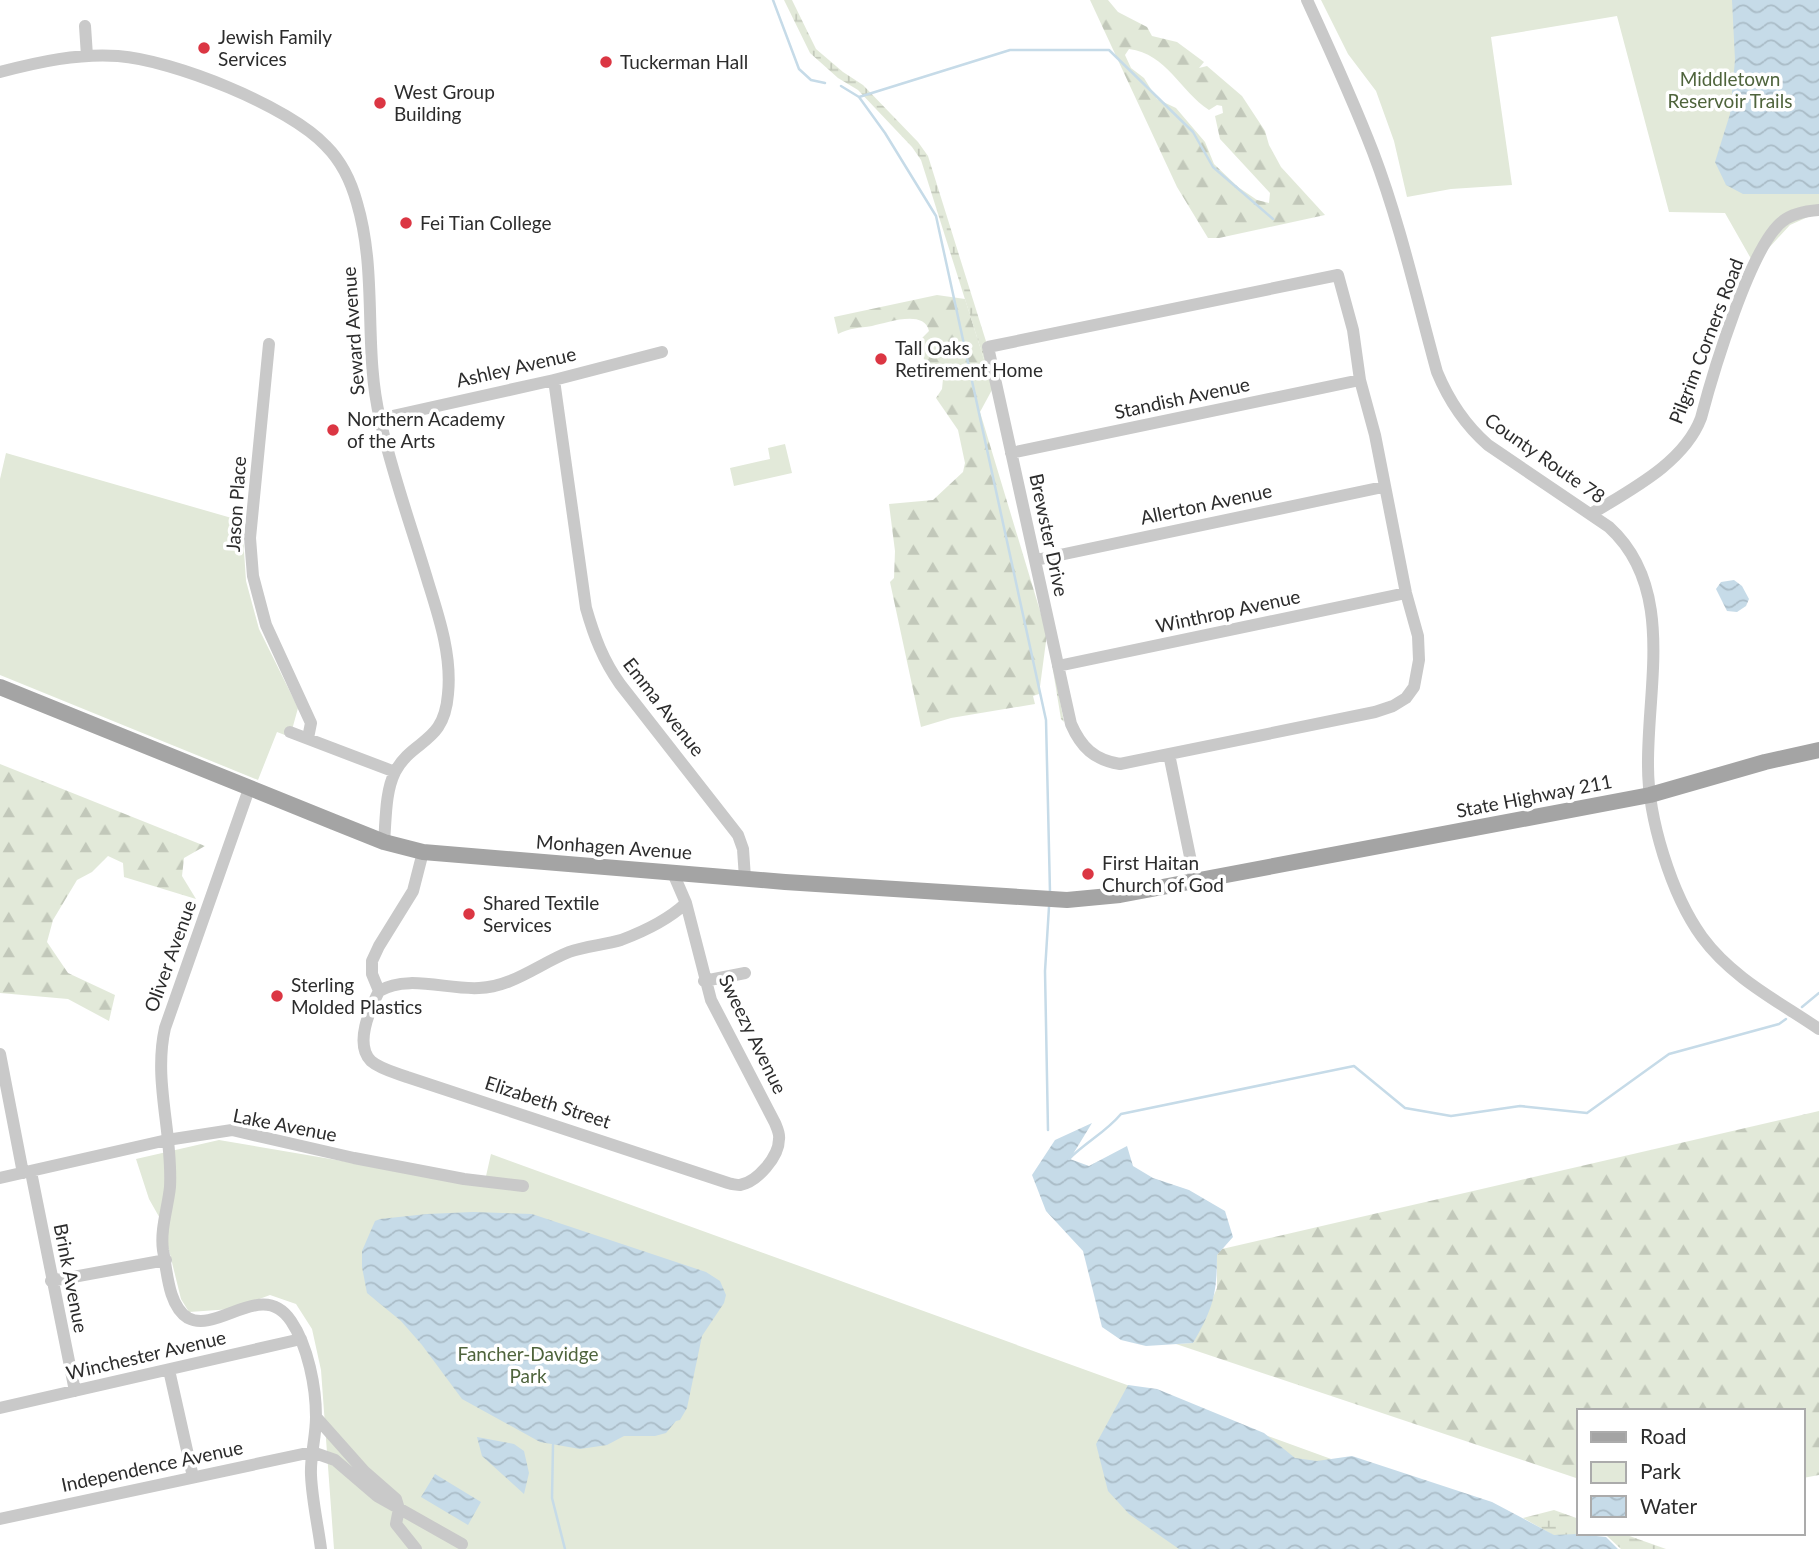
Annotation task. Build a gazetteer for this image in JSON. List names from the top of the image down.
{
  "streets": {
    "main road": ["State Highway 211", "Monhagen Avenue"],
    "street": [
      "Seward Avenue",
      "Pilgrim Corners Road",
      "Ashley Avenue",
      "Standish Avenue",
      "County Route 78",
      "Jason Place",
      "Allerton Avenue",
      "Brewster Drive",
      "Winthrop Avenue",
      "Emma Avenue",
      "Oliver Avenue",
      "Sweezy Avenue",
      "Elizabeth Street",
      "Lake Avenue",
      "Brink Avenue",
      "Winchester Avenue",
      "Independence Avenue"
    ]
  },
  "crossings": [
    ["Seward Avenue", "Ashley Avenue"],
    ["Pilgrim Corners Road", "County Route 78"],
    ["Ashley Avenue", "Emma Avenue"],
    ["Standish Avenue", "Brewster Drive"],
    ["County Route 78", "State Highway 211"],
    ["Allerton Avenue", "Brewster Drive"],
    ["Brewster Drive", "Winthrop Avenue"],
    ["Emma Avenue", "Monhagen Avenue"],
    ["State Highway 211", "Monhagen Avenue"],
    ["Monhagen Avenue", "Oliver Avenue"],
    ["Monhagen Avenue", "Sweezy Avenue"],
    ["Oliver Avenue", "Lake Avenue"],
    ["Oliver Avenue", "Winchester Avenue"],
    ["Sweezy Avenue", "Elizabeth Street"],
    ["Lake Avenue", "Brink Avenue"],
    ["Brink Avenue", "Winchester Avenue"]
  ],
  "parks": ["Middletown Reservoir Trails", "Fancher-Davidge Park"],
  "places": [
    "Jewish Family Services",
    "Tuckerman Hall",
    "West Group Building",
    "Fei Tian College",
    "Tall Oaks Retirement Home",
    "Northern Academy of the Arts",
    "First Haitan Church of God",
    "Shared Textile Services",
    "Sterling Molded Plastics"
  ],
  "legend": ["Road", "Park", "Water"]
}
